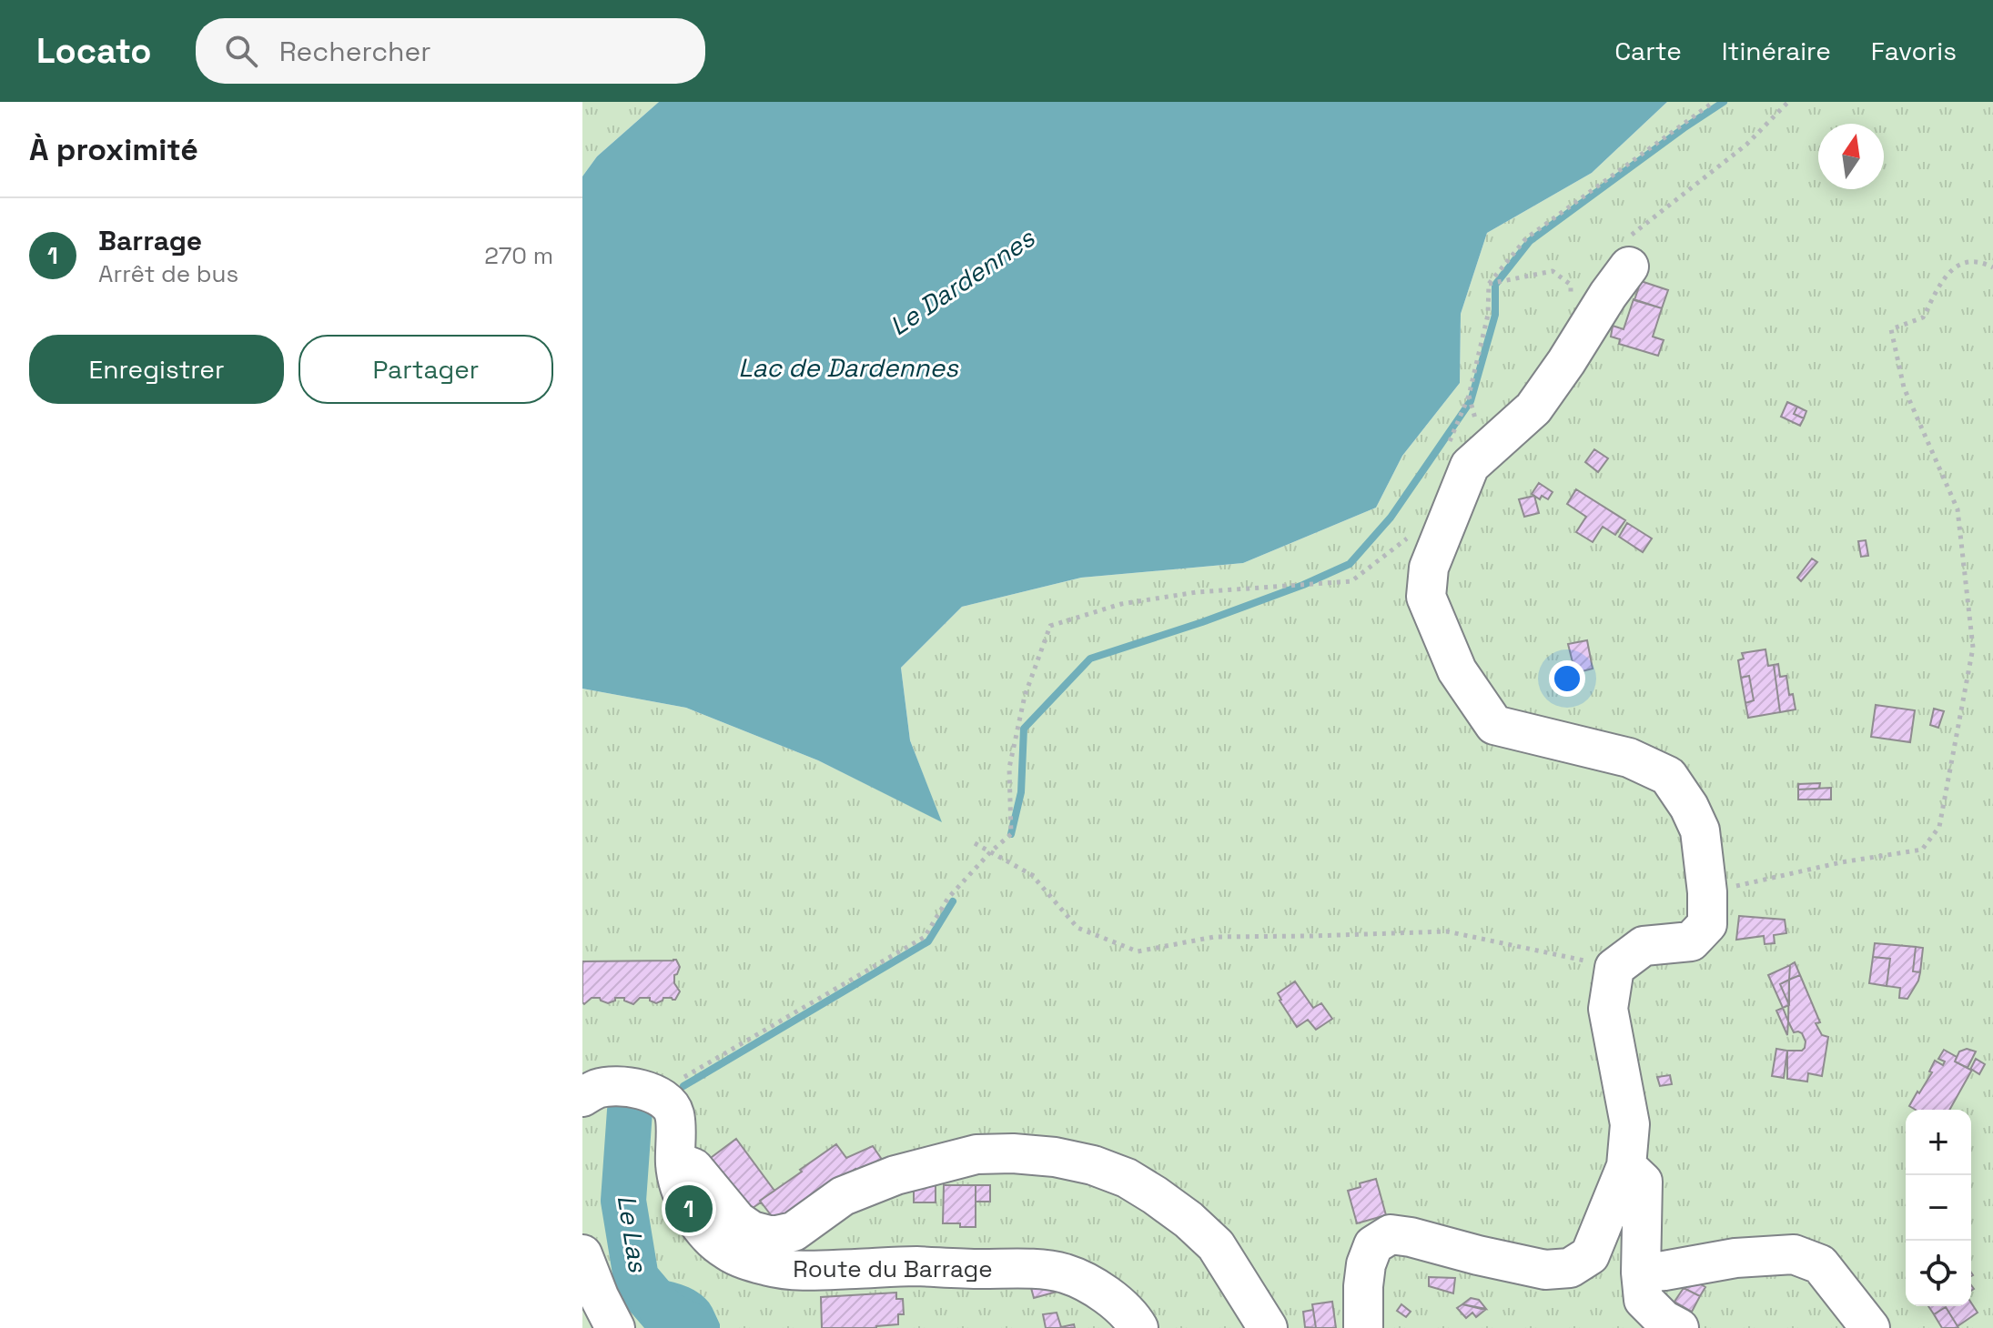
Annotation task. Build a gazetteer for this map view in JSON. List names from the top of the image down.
{
  "streets": {
    "street": ["Route du Barrage"]
  },
  "water": ["Le Dardennes", "Lac de Dardennes", "Le Las"],
  "north": "top",
  "page": {
    "header": "Locato",
    "search": "Rechercher",
    "nav": ["Carte", "Itinéraire", "Favoris"],
    "heading": "À proximité",
    "list": [
      {
        "mark": "1",
        "name": "Barrage",
        "note": "Arrêt de bus",
        "value": "270 m"
      }
    ],
    "buttons": ["Enregistrer", "Partager"],
    "map_buttons": ["+", "−"],
    "pins": "1"
  }
}
